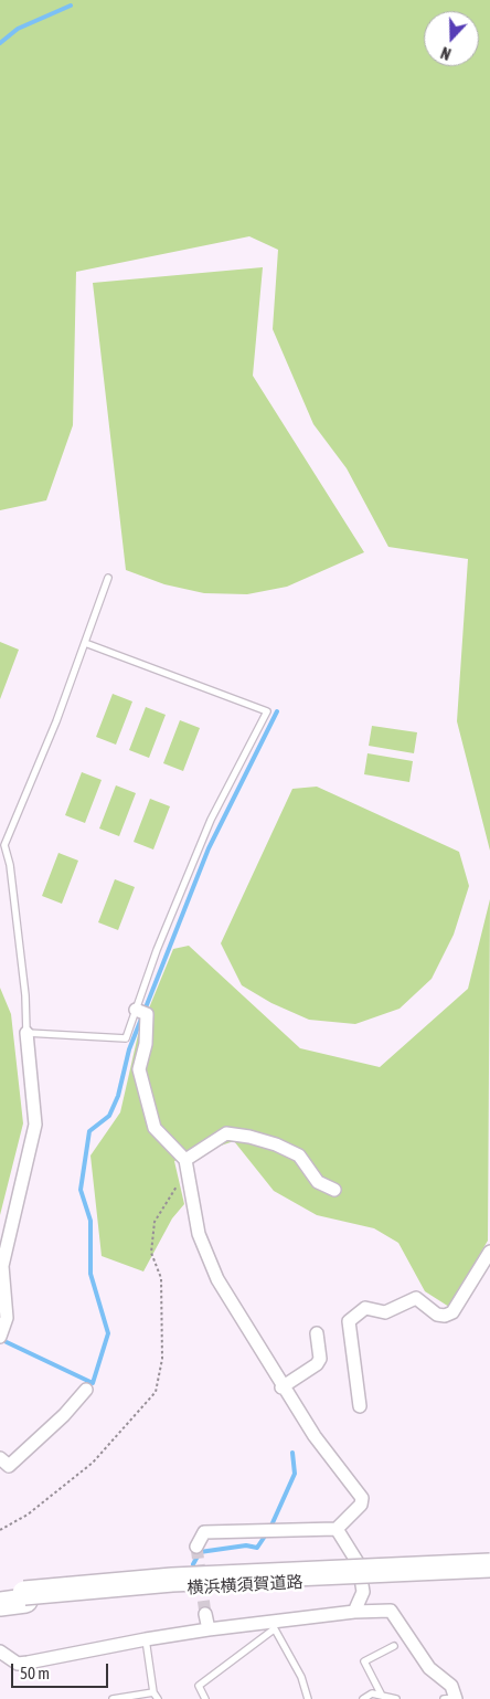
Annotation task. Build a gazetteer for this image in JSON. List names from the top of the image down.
{
  "streets": {
    "highway": ["横浜横須賀道路"]
  },
  "scale_bar": "50 m",
  "north": "bottom"
}
